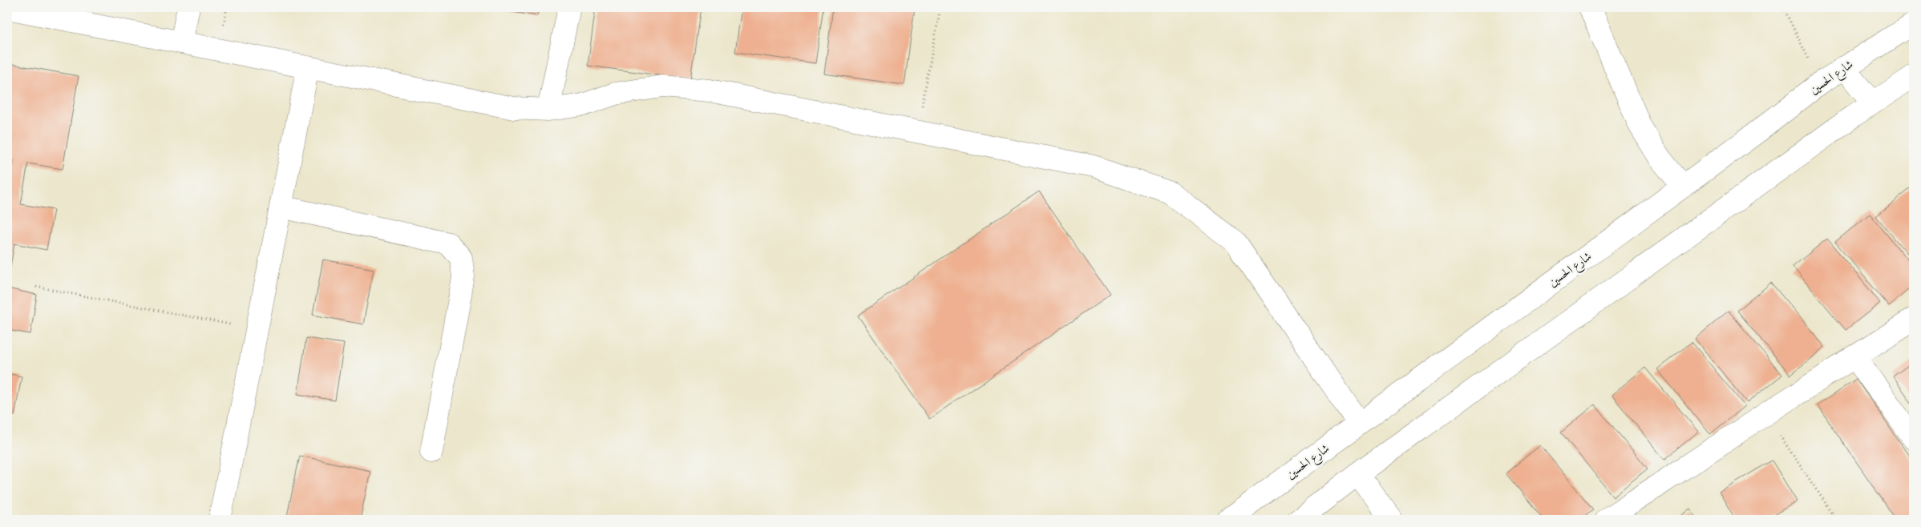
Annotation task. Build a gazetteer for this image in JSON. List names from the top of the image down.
{
  "streets": {
    "street": ["شارع الحسين"]
  }
}
